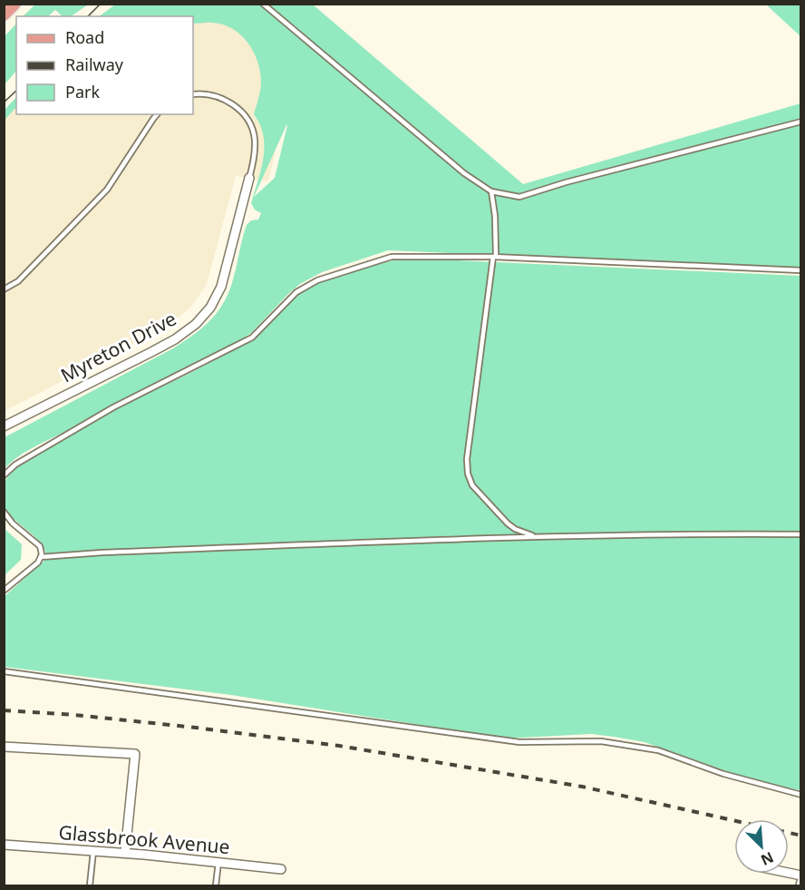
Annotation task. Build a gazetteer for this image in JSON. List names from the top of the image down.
{
  "streets": {
    "street": ["Myreton Drive", "Glassbrook Avenue"]
  },
  "legend": ["Road", "Railway", "Park"],
  "north": "bottom right"
}
